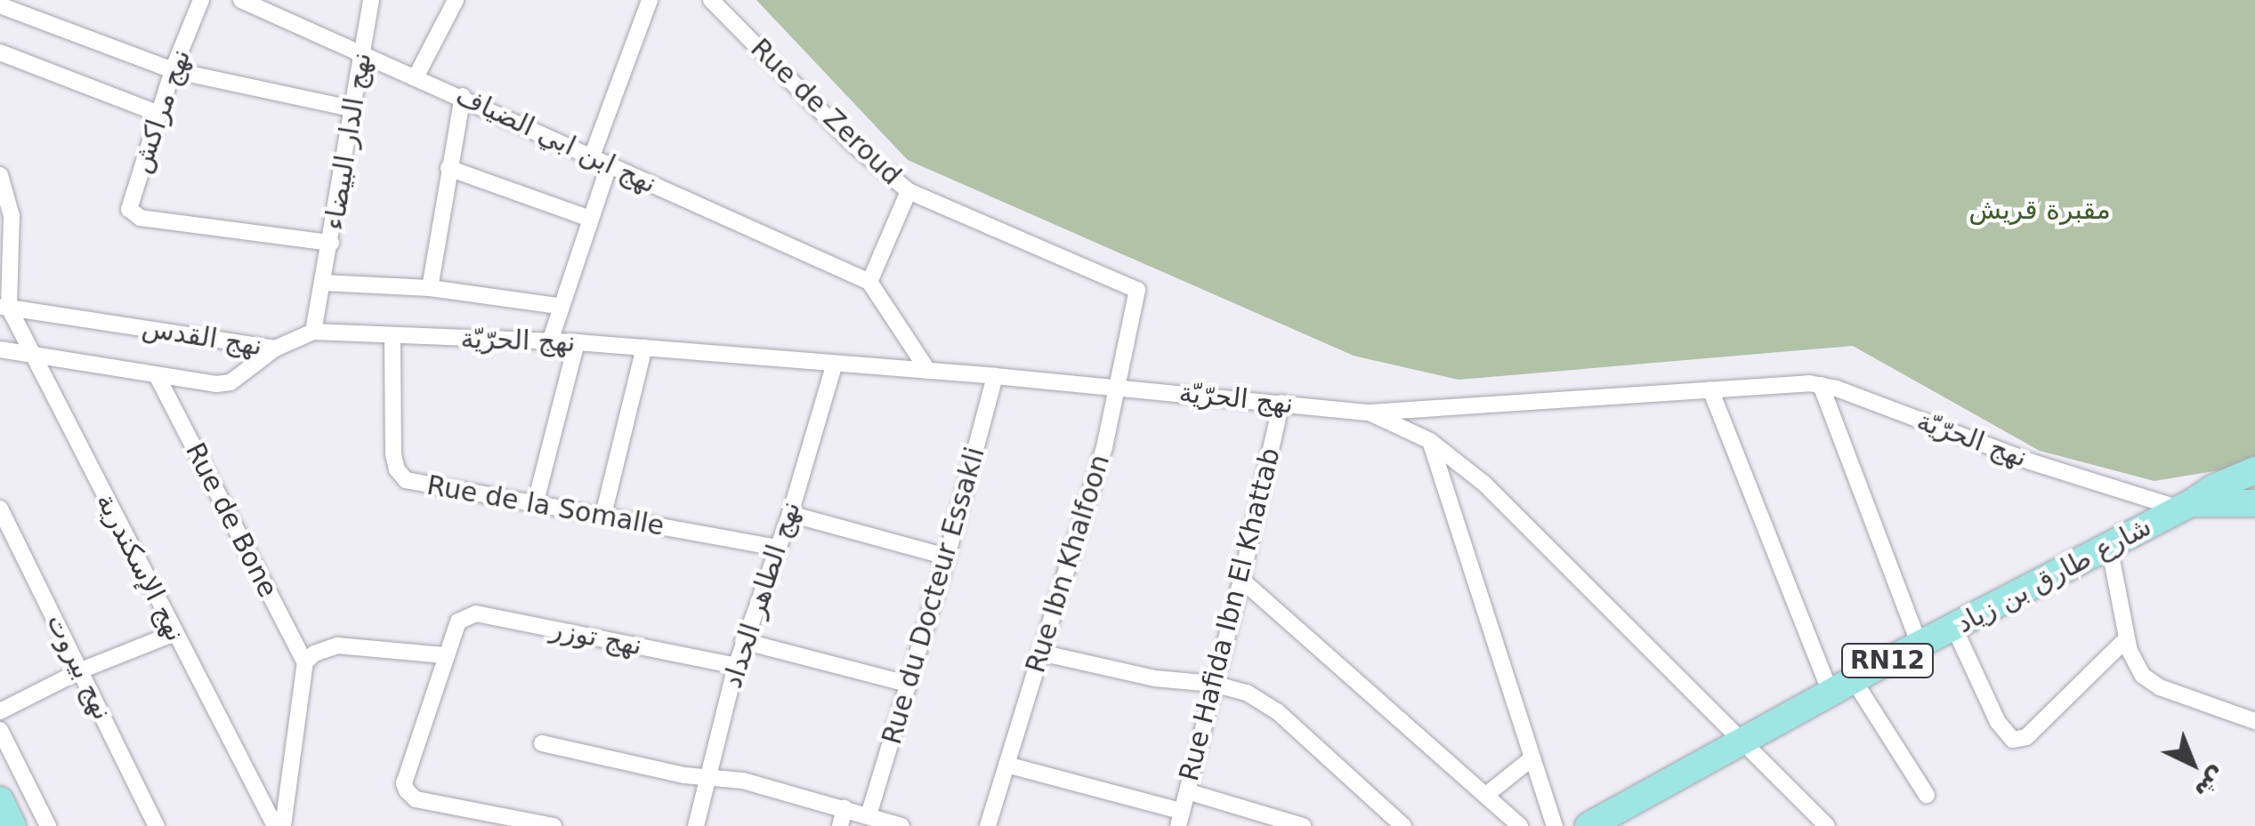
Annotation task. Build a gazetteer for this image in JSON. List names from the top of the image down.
{
  "streets": {
    "main road": ["شارع طارق بن زياد", "RN12"],
    "street": [
      "نهج مراكش",
      "Rue de Zeroud",
      "نهج ابن ابي الضياف",
      "نهج الدار البيضاء",
      "نهج القدس",
      "نهج الحرّيّة",
      "Rue de la Somalle",
      "Rue de Bone",
      "Rue Ibn Khalfoon",
      "نهج الإسكندرية",
      "نهج الطاهر الحداد",
      "Rue du Docteur Essakli",
      "Rue Hafida Ibn El Khattab",
      "نهج توزر",
      "نهج بيروت"
    ]
  },
  "crossings": [
    ["نهج مراكش", "نهج الدار البيضاء"],
    ["Rue de Zeroud", "Rue Ibn Khalfoon"],
    ["نهج ابن ابي الضياف", "نهج الدار البيضاء"],
    ["نهج الدار البيضاء", "نهج الحرّيّة"],
    ["نهج القدس", "نهج الحرّيّة"],
    ["نهج القدس", "Rue de Bone"],
    ["نهج القدس", "نهج الإسكندرية"],
    ["نهج الحرّيّة", "Rue de la Somalle"],
    ["نهج الحرّيّة", "Rue Ibn Khalfoon"],
    ["نهج الحرّيّة", "شارع طارق بن زياد"],
    ["نهج الحرّيّة", "نهج الطاهر الحداد"],
    ["نهج الحرّيّة", "Rue du Docteur Essakli"],
    ["نهج الحرّيّة", "Rue Hafida Ibn El Khattab"],
    ["Rue de la Somalle", "نهج الطاهر الحداد"],
    ["نهج الطاهر الحداد", "نهج توزر"]
  ],
  "parks": ["مقبرة قريش"],
  "north": "bottom right"
}
